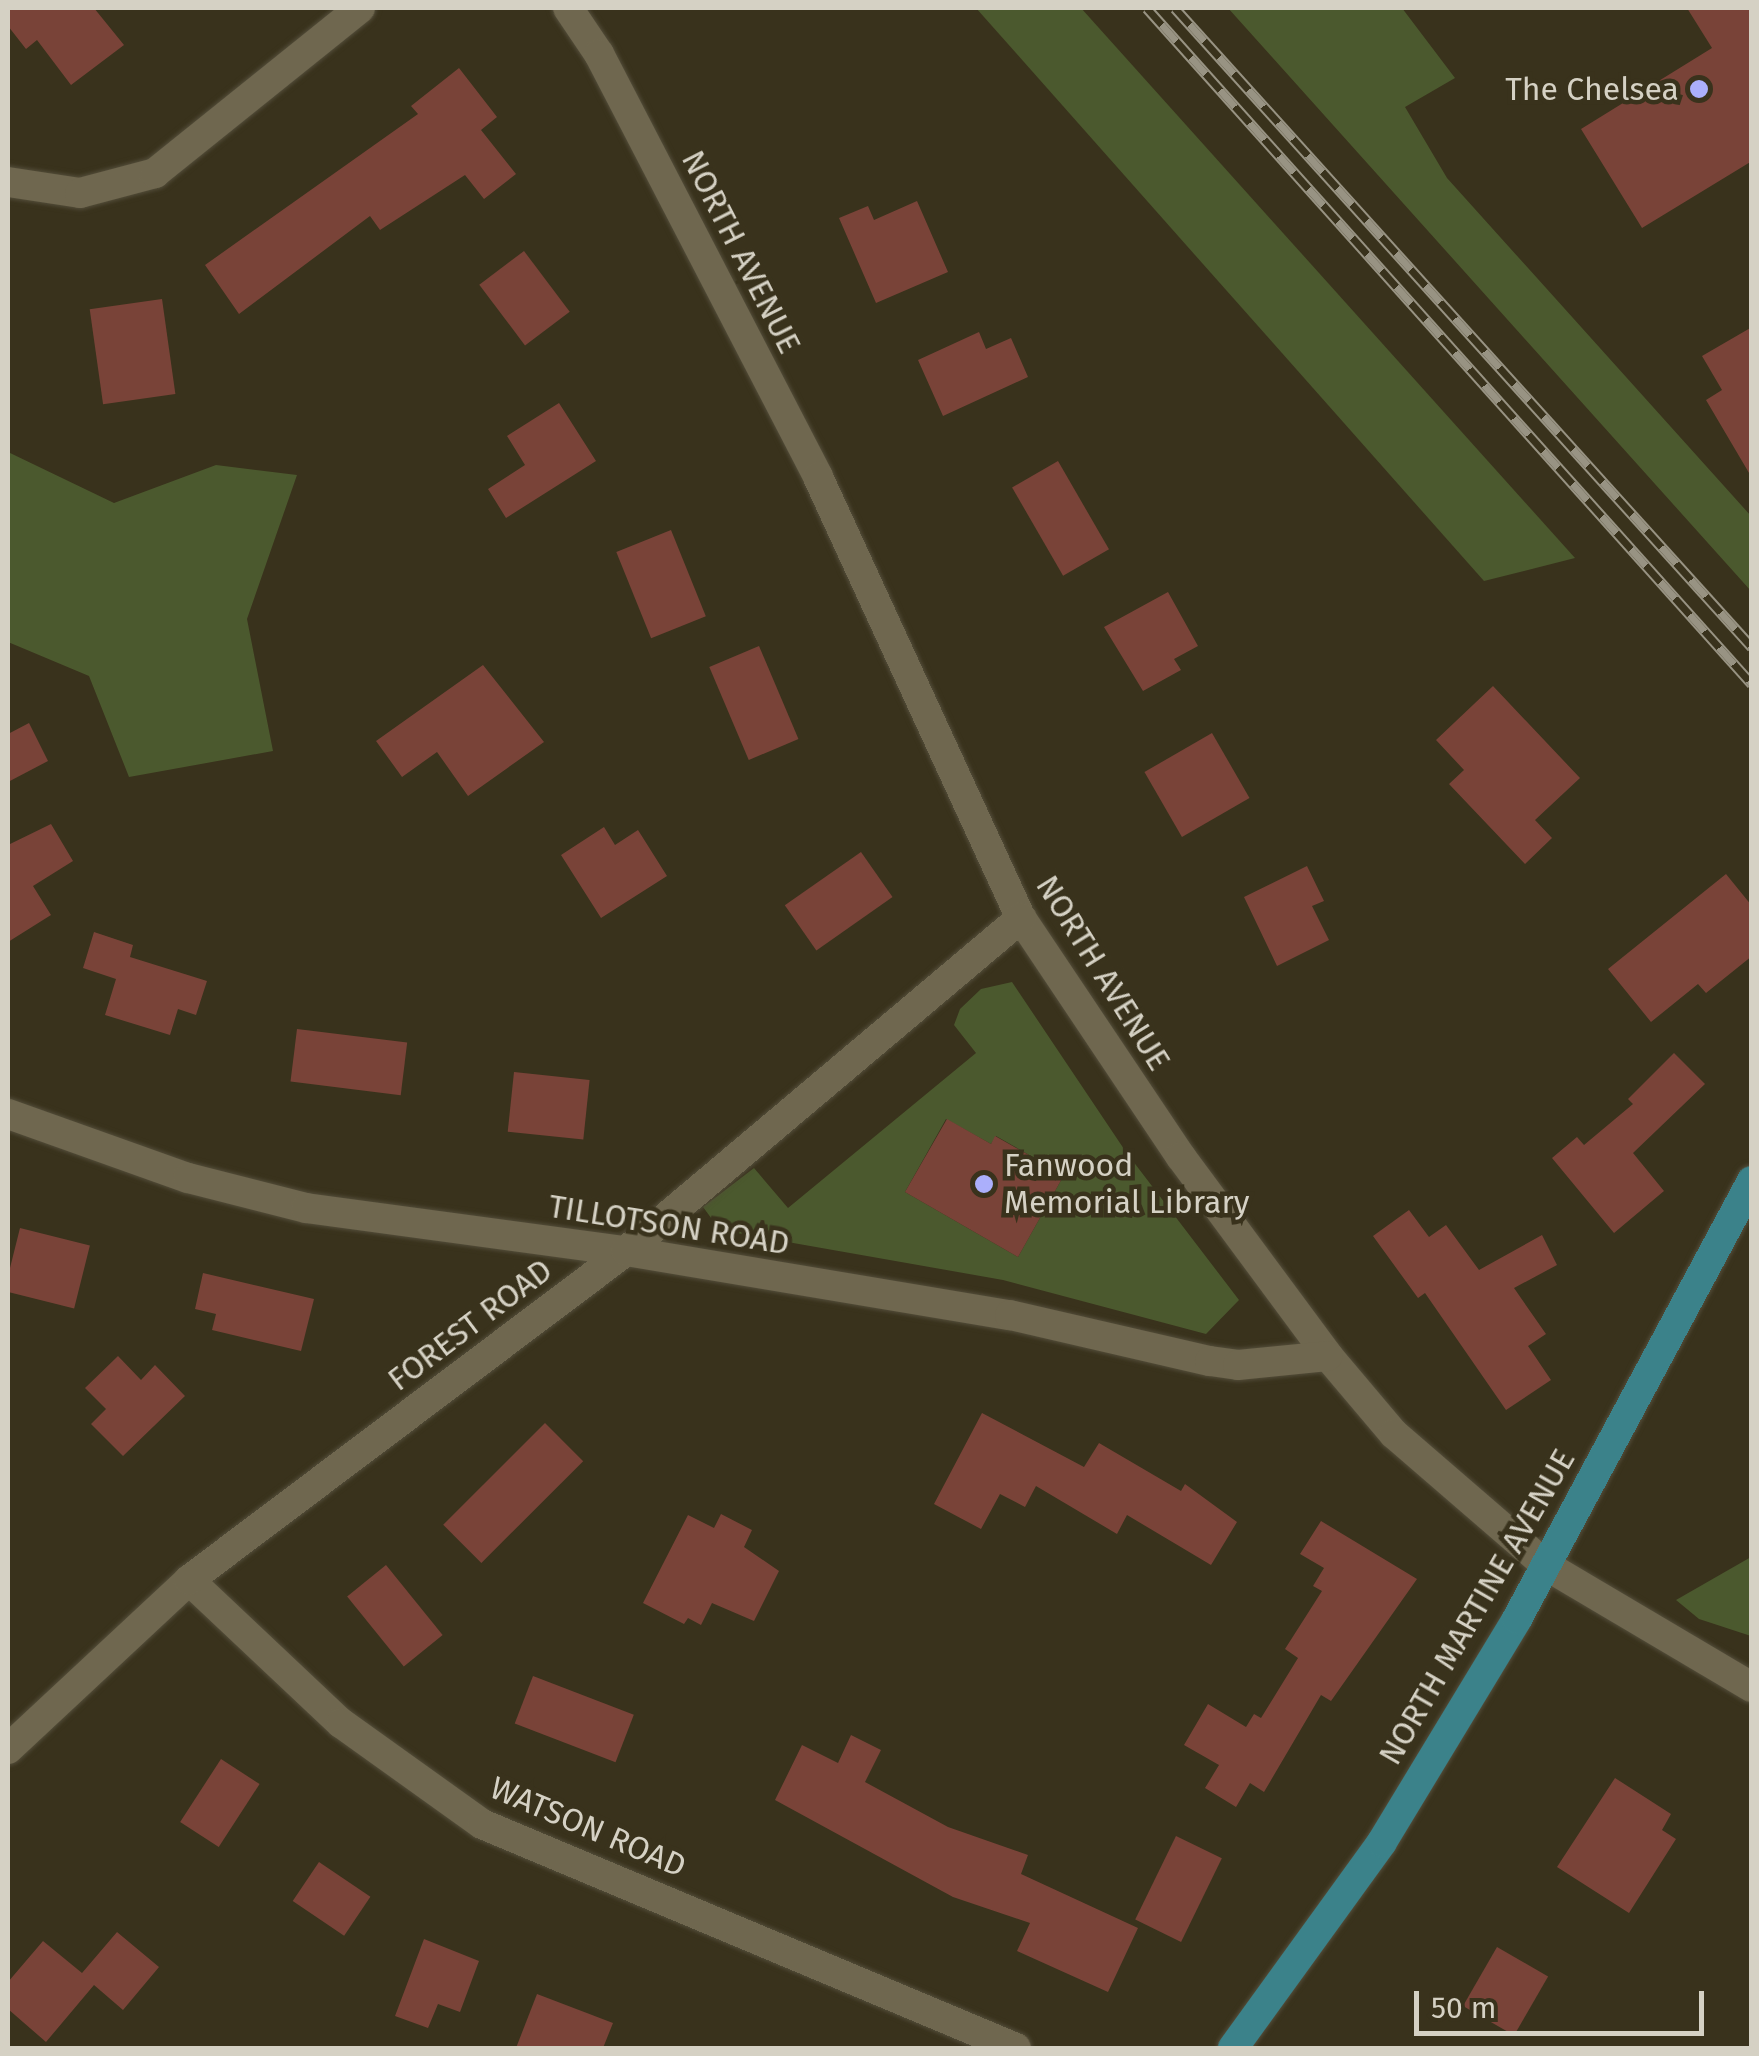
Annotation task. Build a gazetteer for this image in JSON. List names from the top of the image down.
{
  "streets": {
    "main road": ["NORTH MARTINE AVENUE"],
    "street": [
      "NORTH AVENUE",
      "TILLOTSON ROAD",
      "FOREST ROAD",
      "WATSON ROAD"
    ]
  },
  "crossings": [
    ["NORTH AVENUE", "TILLOTSON ROAD"],
    ["NORTH AVENUE", "FOREST ROAD"],
    ["NORTH AVENUE", "NORTH MARTINE AVENUE"],
    ["TILLOTSON ROAD", "FOREST ROAD"],
    ["FOREST ROAD", "WATSON ROAD"]
  ],
  "places": ["The Chelsea", "Fanwood Memorial Library"],
  "scale_bar": "50 m"
}
